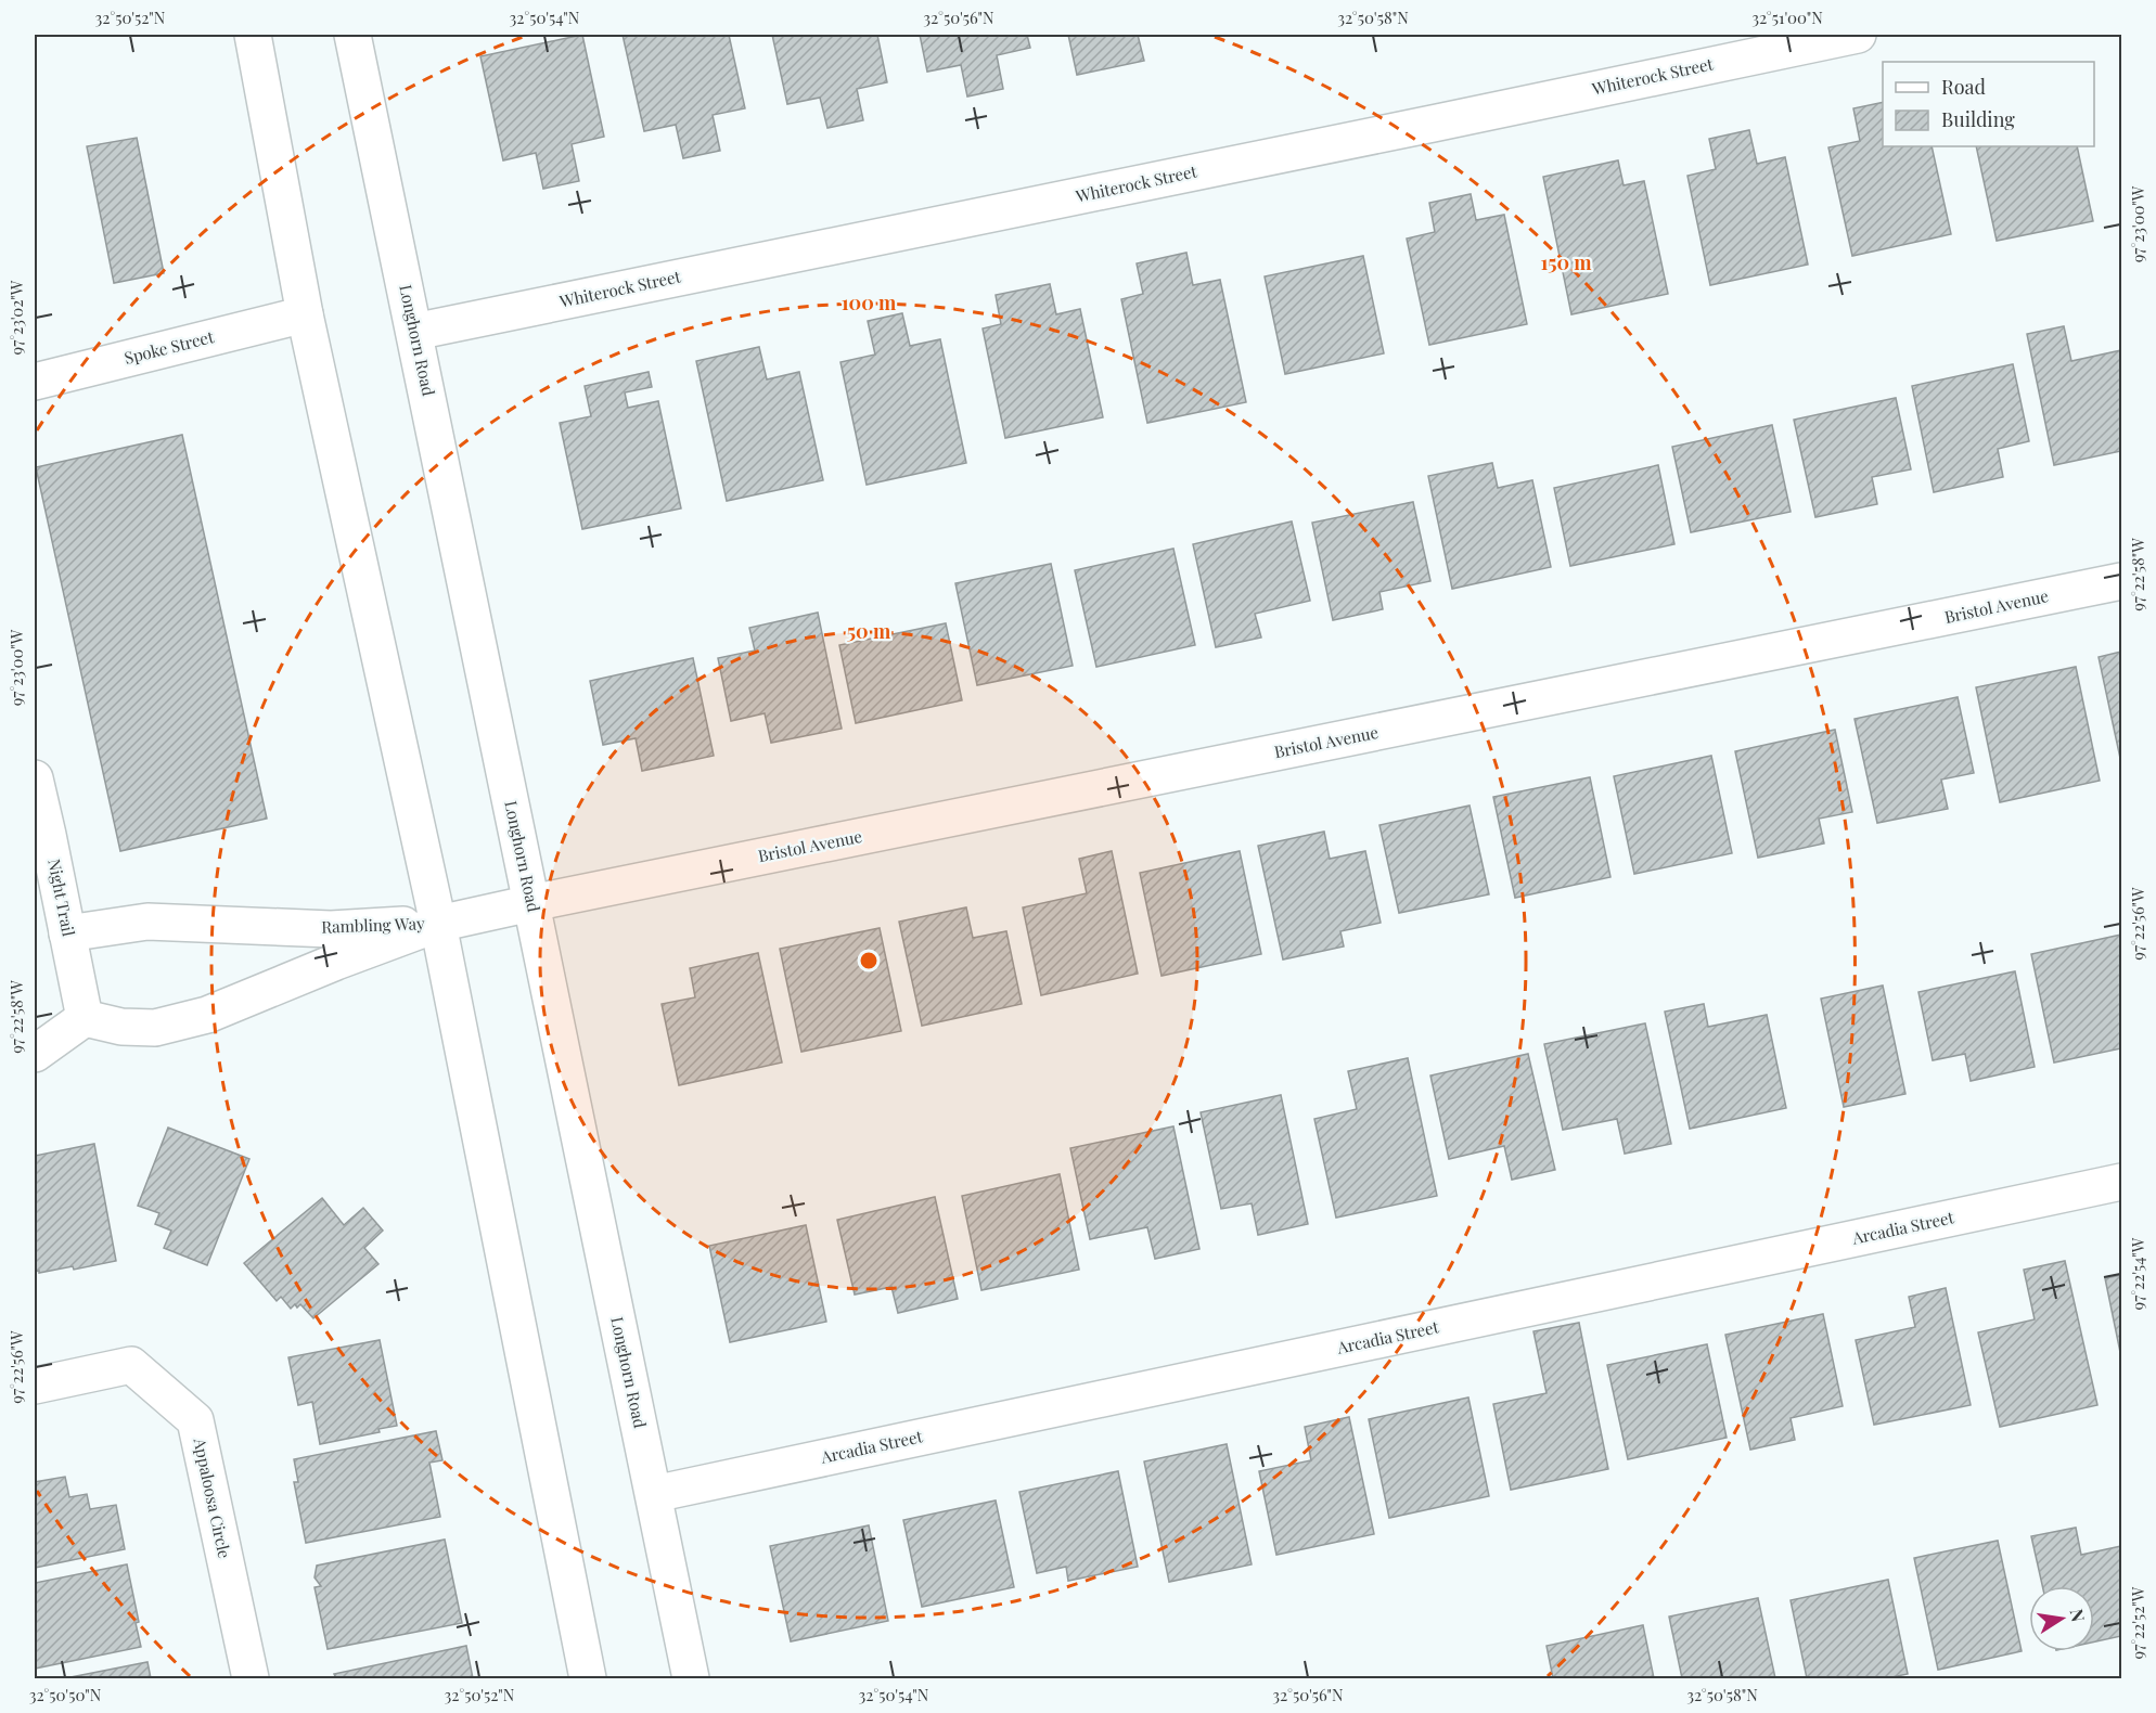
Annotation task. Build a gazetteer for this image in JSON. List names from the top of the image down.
{
  "streets": {
    "street": [
      "Whiterock Street",
      "Longhorn Road",
      "Spoke Street",
      "Bristol Avenue",
      "Night Trail",
      "Rambling Way",
      "Arcadia Street",
      "Appaloosa Circle"
    ]
  },
  "crossings": [
    ["Whiterock Street", "Longhorn Road"],
    ["Longhorn Road", "Bristol Avenue"],
    ["Longhorn Road", "Arcadia Street"],
    ["Bristol Avenue", "Rambling Way"],
    ["Night Trail", "Rambling Way"]
  ],
  "legend": ["Road", "Building"],
  "north": "right",
  "coordinates": [
    "32°50'52\"N",
    "32°50'54\"N",
    "32°50'56\"N",
    "32°50'58\"N",
    "32°51'00\"N",
    "97°23'00\"W",
    "97°23'02\"W",
    "97°22'58\"W",
    "97°22'56\"W",
    "97°22'54\"W",
    "97°22'52\"W",
    "32°50'50\"N"
  ],
  "rings": ["150 m", "100 m", "50 m"]
}
